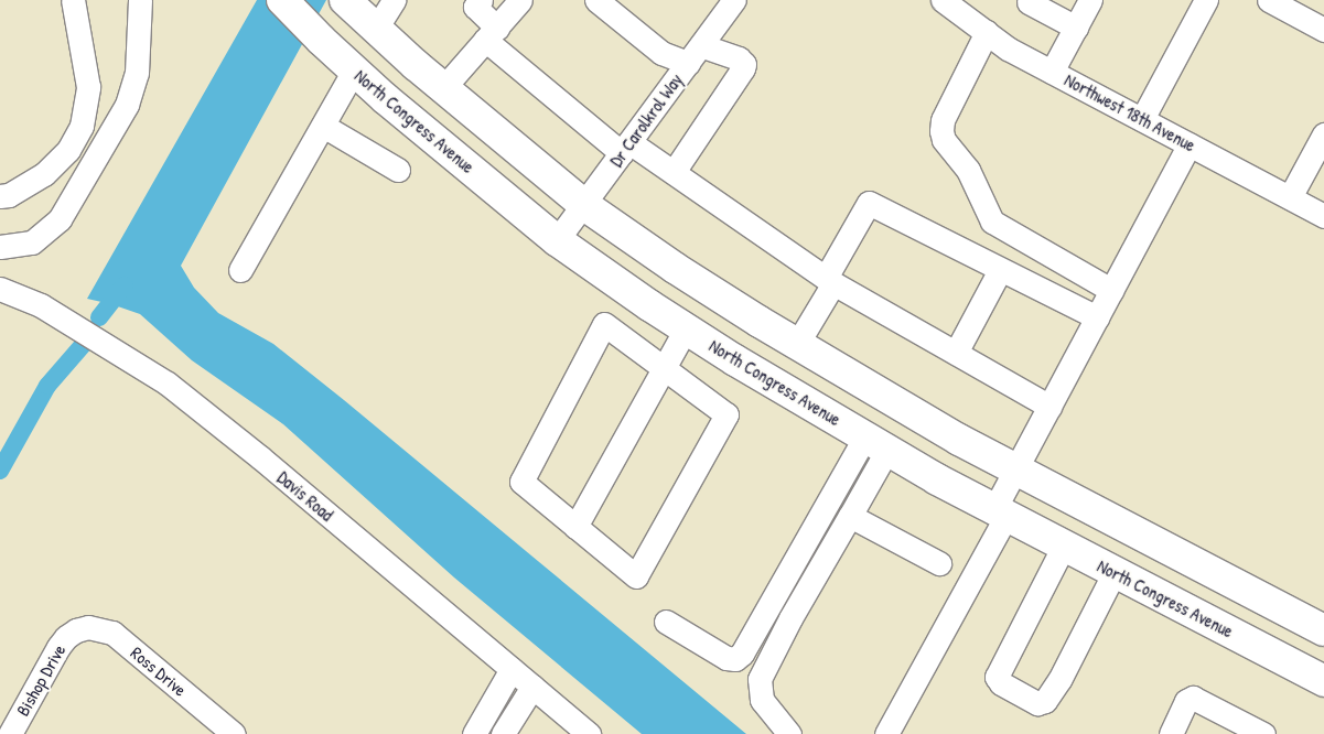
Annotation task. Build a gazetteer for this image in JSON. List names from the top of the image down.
{
  "streets": {
    "main road": ["North Congress Avenue"],
    "street": [
      "Northwest 18th Avenue",
      "Dr Carolkrol Way",
      "Davis Road",
      "Ross Drive",
      "Bishop Drive"
    ]
  },
  "crossings": [
    ["Dr Carolkrol Way", "North Congress Avenue"],
    ["Ross Drive", "Bishop Drive"]
  ]
}
